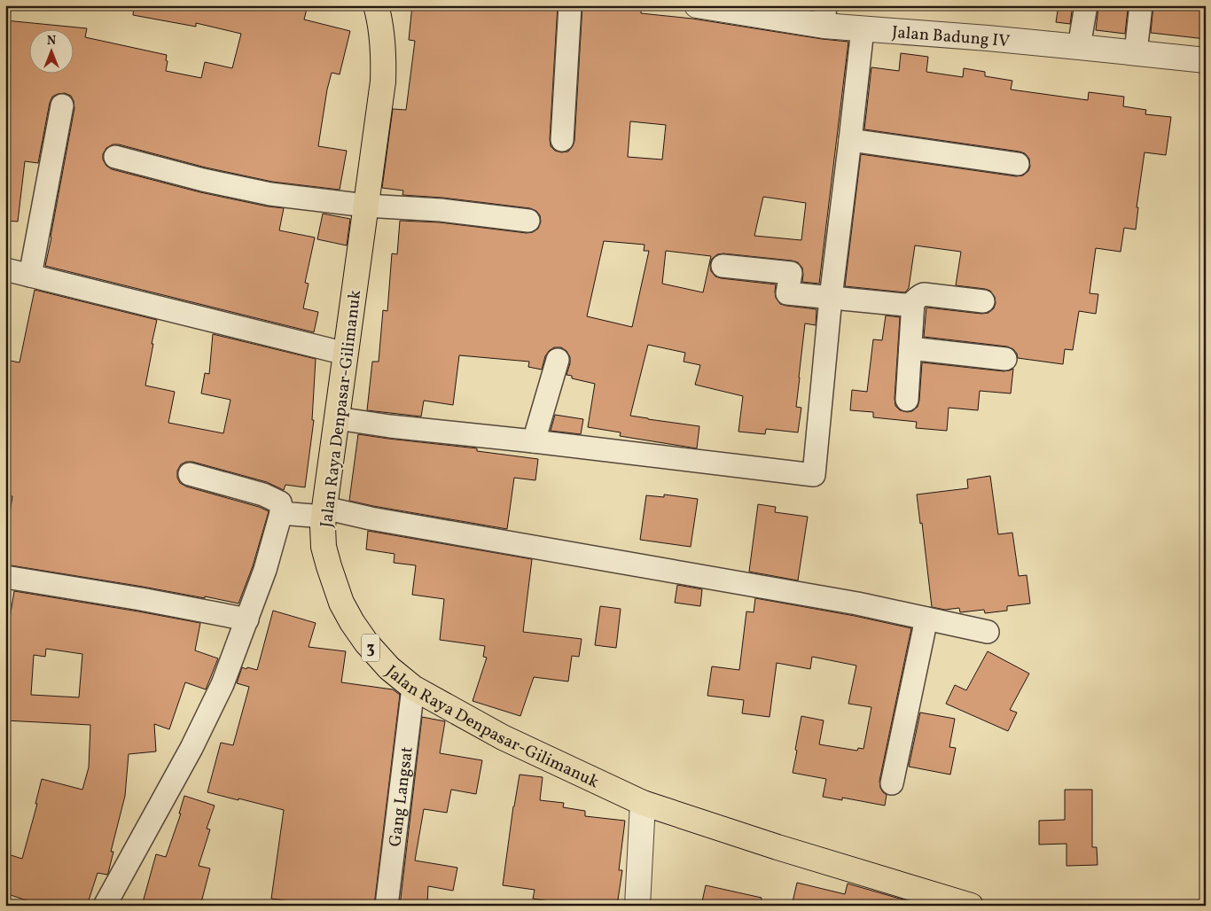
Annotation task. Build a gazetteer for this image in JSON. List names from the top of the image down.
{
  "streets": {
    "highway": ["Jalan Raya Denpasar-Gilimanuk", "3"],
    "street": ["Jalan Badung IV", "Gang Langsat"]
  },
  "crossings": [
    ["Jalan Raya Denpasar-Gilimanuk", "Gang Langsat"]
  ],
  "north": "top"
}
